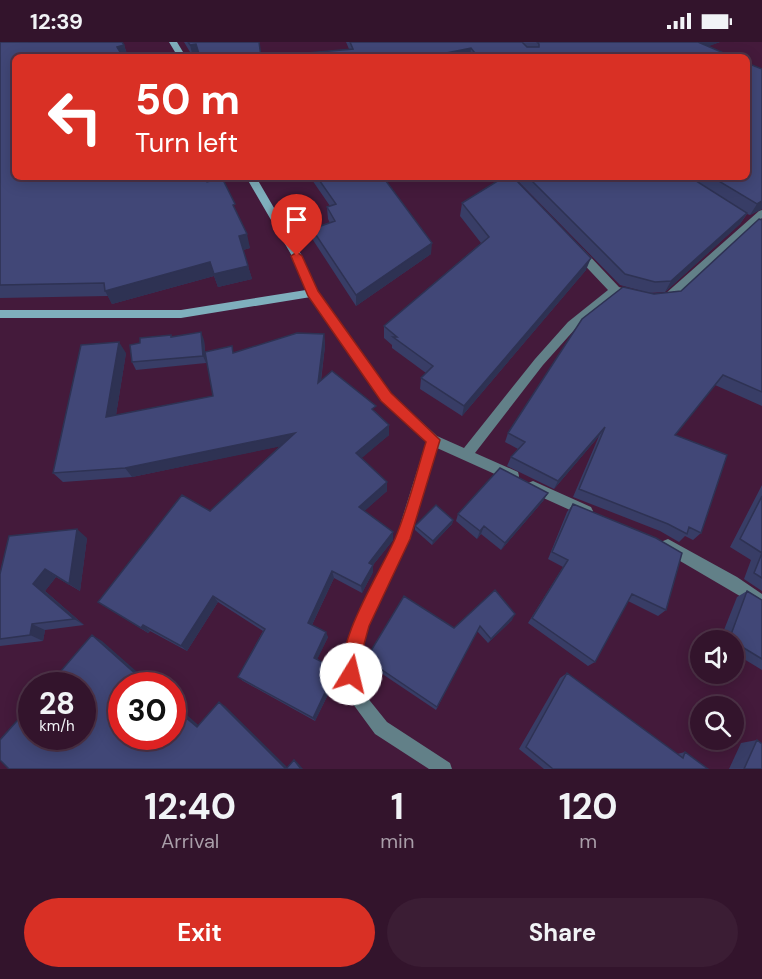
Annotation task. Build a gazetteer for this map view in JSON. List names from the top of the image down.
{
  "page": {
    "status": "12:39",
    "turn": ["50 m", "Turn left"],
    "speed": "28 km/h",
    "limit": "30",
    "eta": [
      "12:40",
      "Arrival",
      "1",
      "min",
      "120",
      "m"
    ],
    "buttons": ["Exit", "Share"]
  }
}
